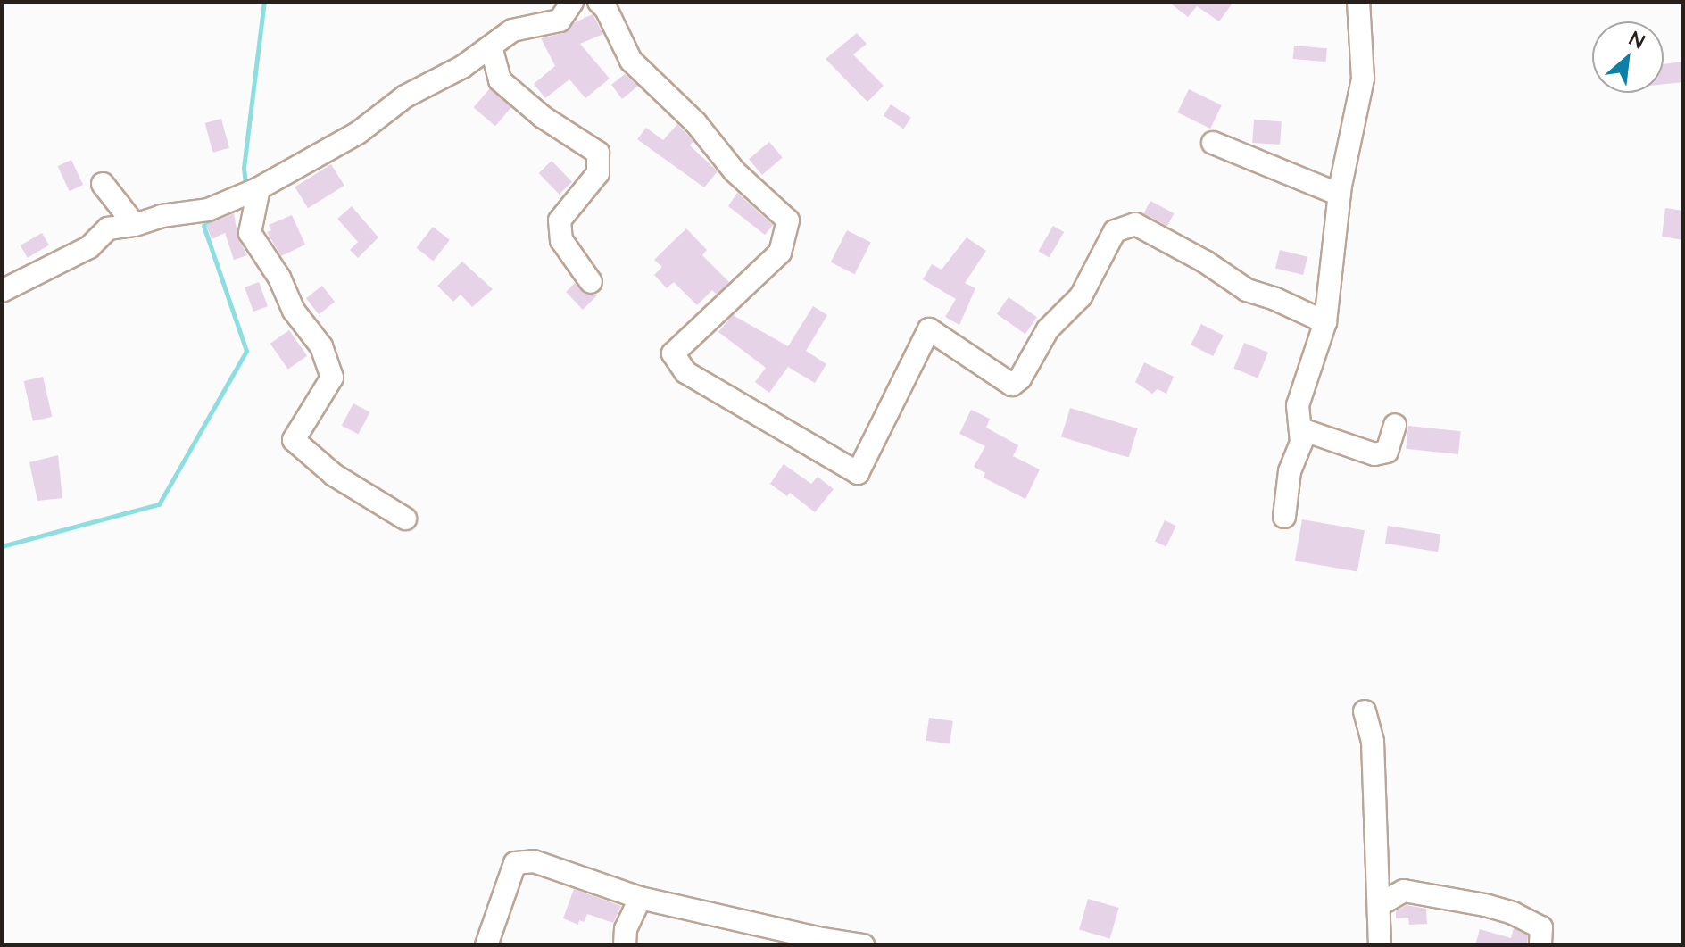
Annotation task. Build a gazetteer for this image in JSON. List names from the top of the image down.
{
  "north": "top right"
}
